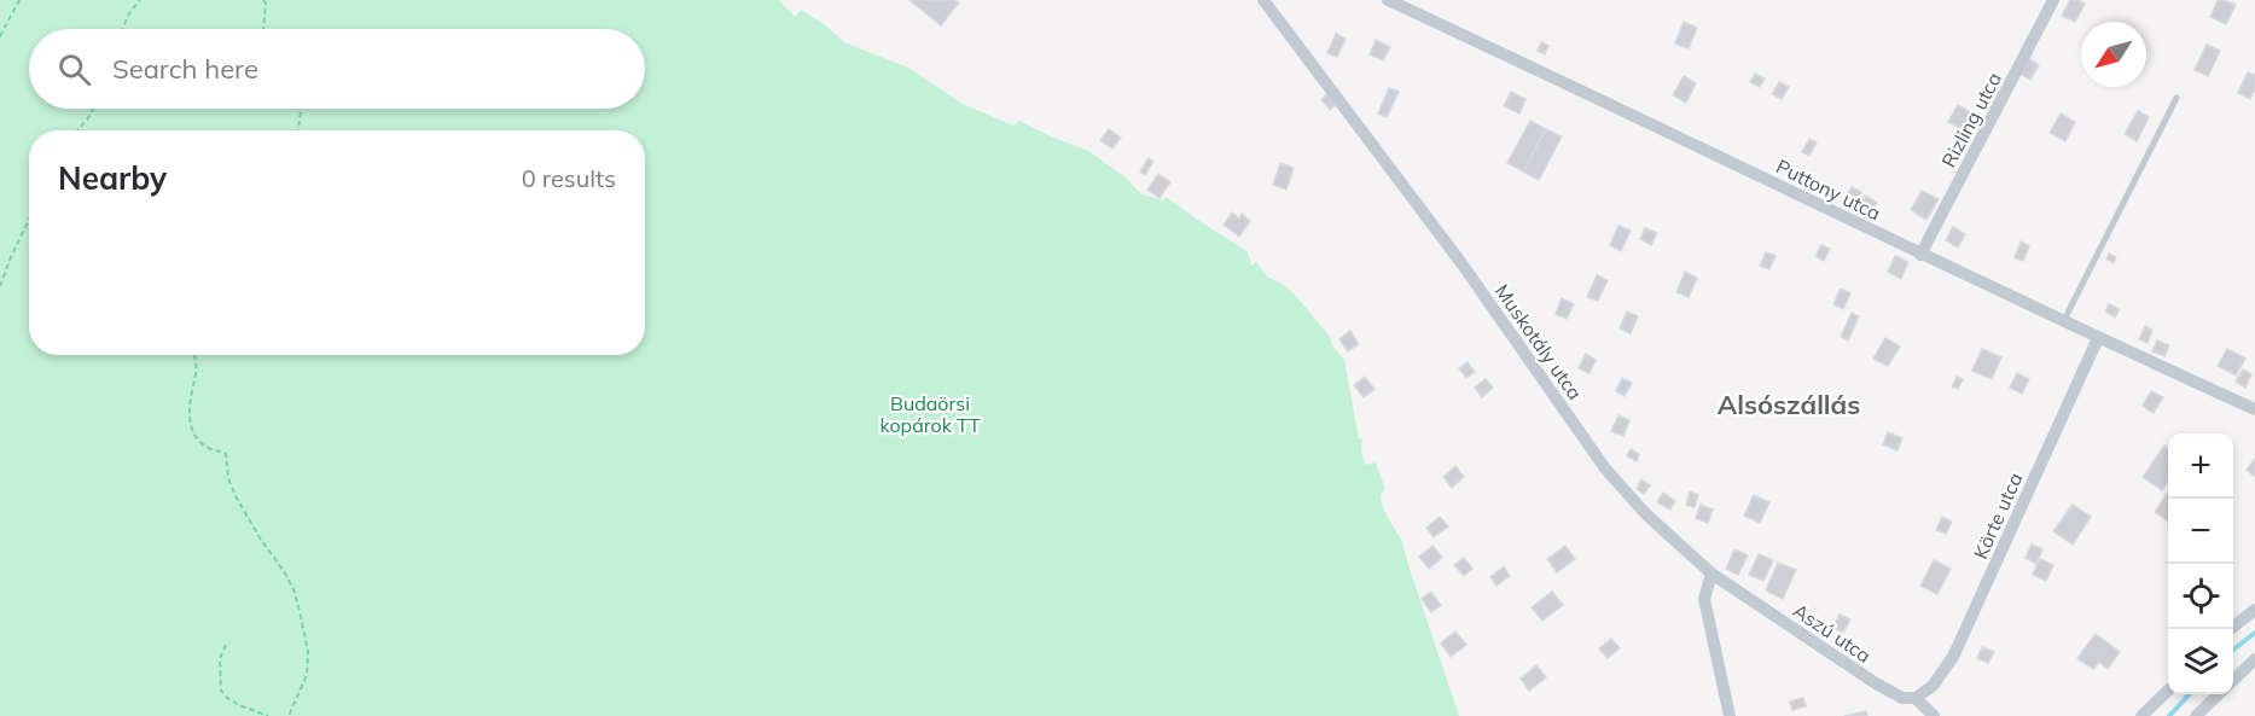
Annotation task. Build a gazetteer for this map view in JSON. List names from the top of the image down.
{
  "streets": {
    "street": [
      "Rizling utca",
      "Puttony utca",
      "Muskotály utca",
      "Körte utca",
      "Aszú utca"
    ]
  },
  "crossings": [
    ["Rizling utca", "Puttony utca"],
    ["Puttony utca", "Körte utca"],
    ["Muskotály utca", "Aszú utca"],
    ["Körte utca", "Aszú utca"]
  ],
  "districts": ["Alsószállás"],
  "parks": ["Budaörsi kopárok TT"],
  "north": "bottom left",
  "page": {
    "search": "Search here",
    "heading": ["Nearby", "0 results"],
    "map_buttons": ["+", "−"]
  }
}
